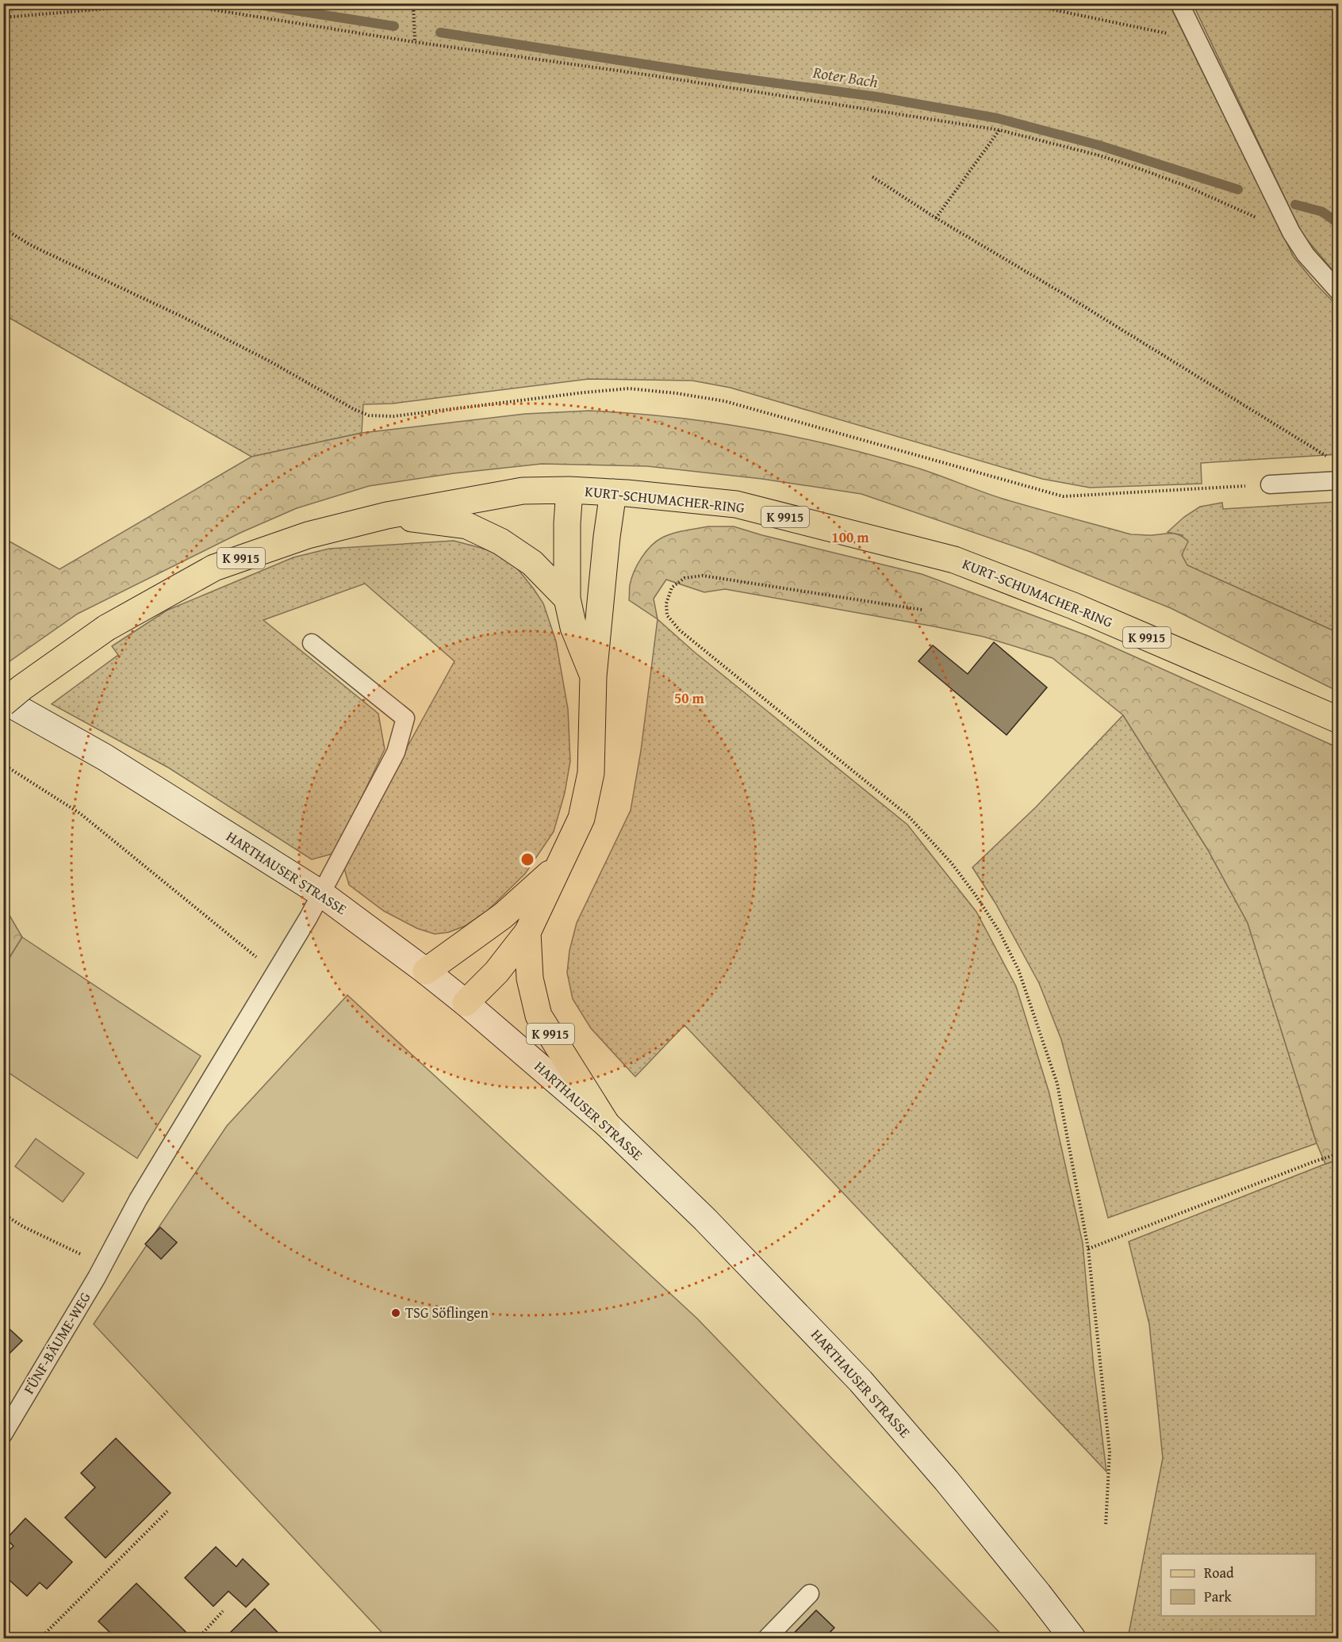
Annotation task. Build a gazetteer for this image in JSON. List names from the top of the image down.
{
  "streets": {
    "main road": ["KURT-SCHUMACHER-RING", "K 9915"],
    "street": ["HARTHAUSER STRASSE"],
    "lane": ["FÜNF-BÄUME-WEG"]
  },
  "crossings": [
    ["KURT-SCHUMACHER-RING", "K 9915"],
    ["KURT-SCHUMACHER-RING", "HARTHAUSER STRASSE"],
    ["K 9915", "HARTHAUSER STRASSE"],
    ["HARTHAUSER STRASSE", "FÜNF-BÄUME-WEG"]
  ],
  "water": ["Roter Bach"],
  "places": ["TSG Söflingen"],
  "legend": ["Road", "Park"],
  "rings": ["100 m", "50 m"]
}
